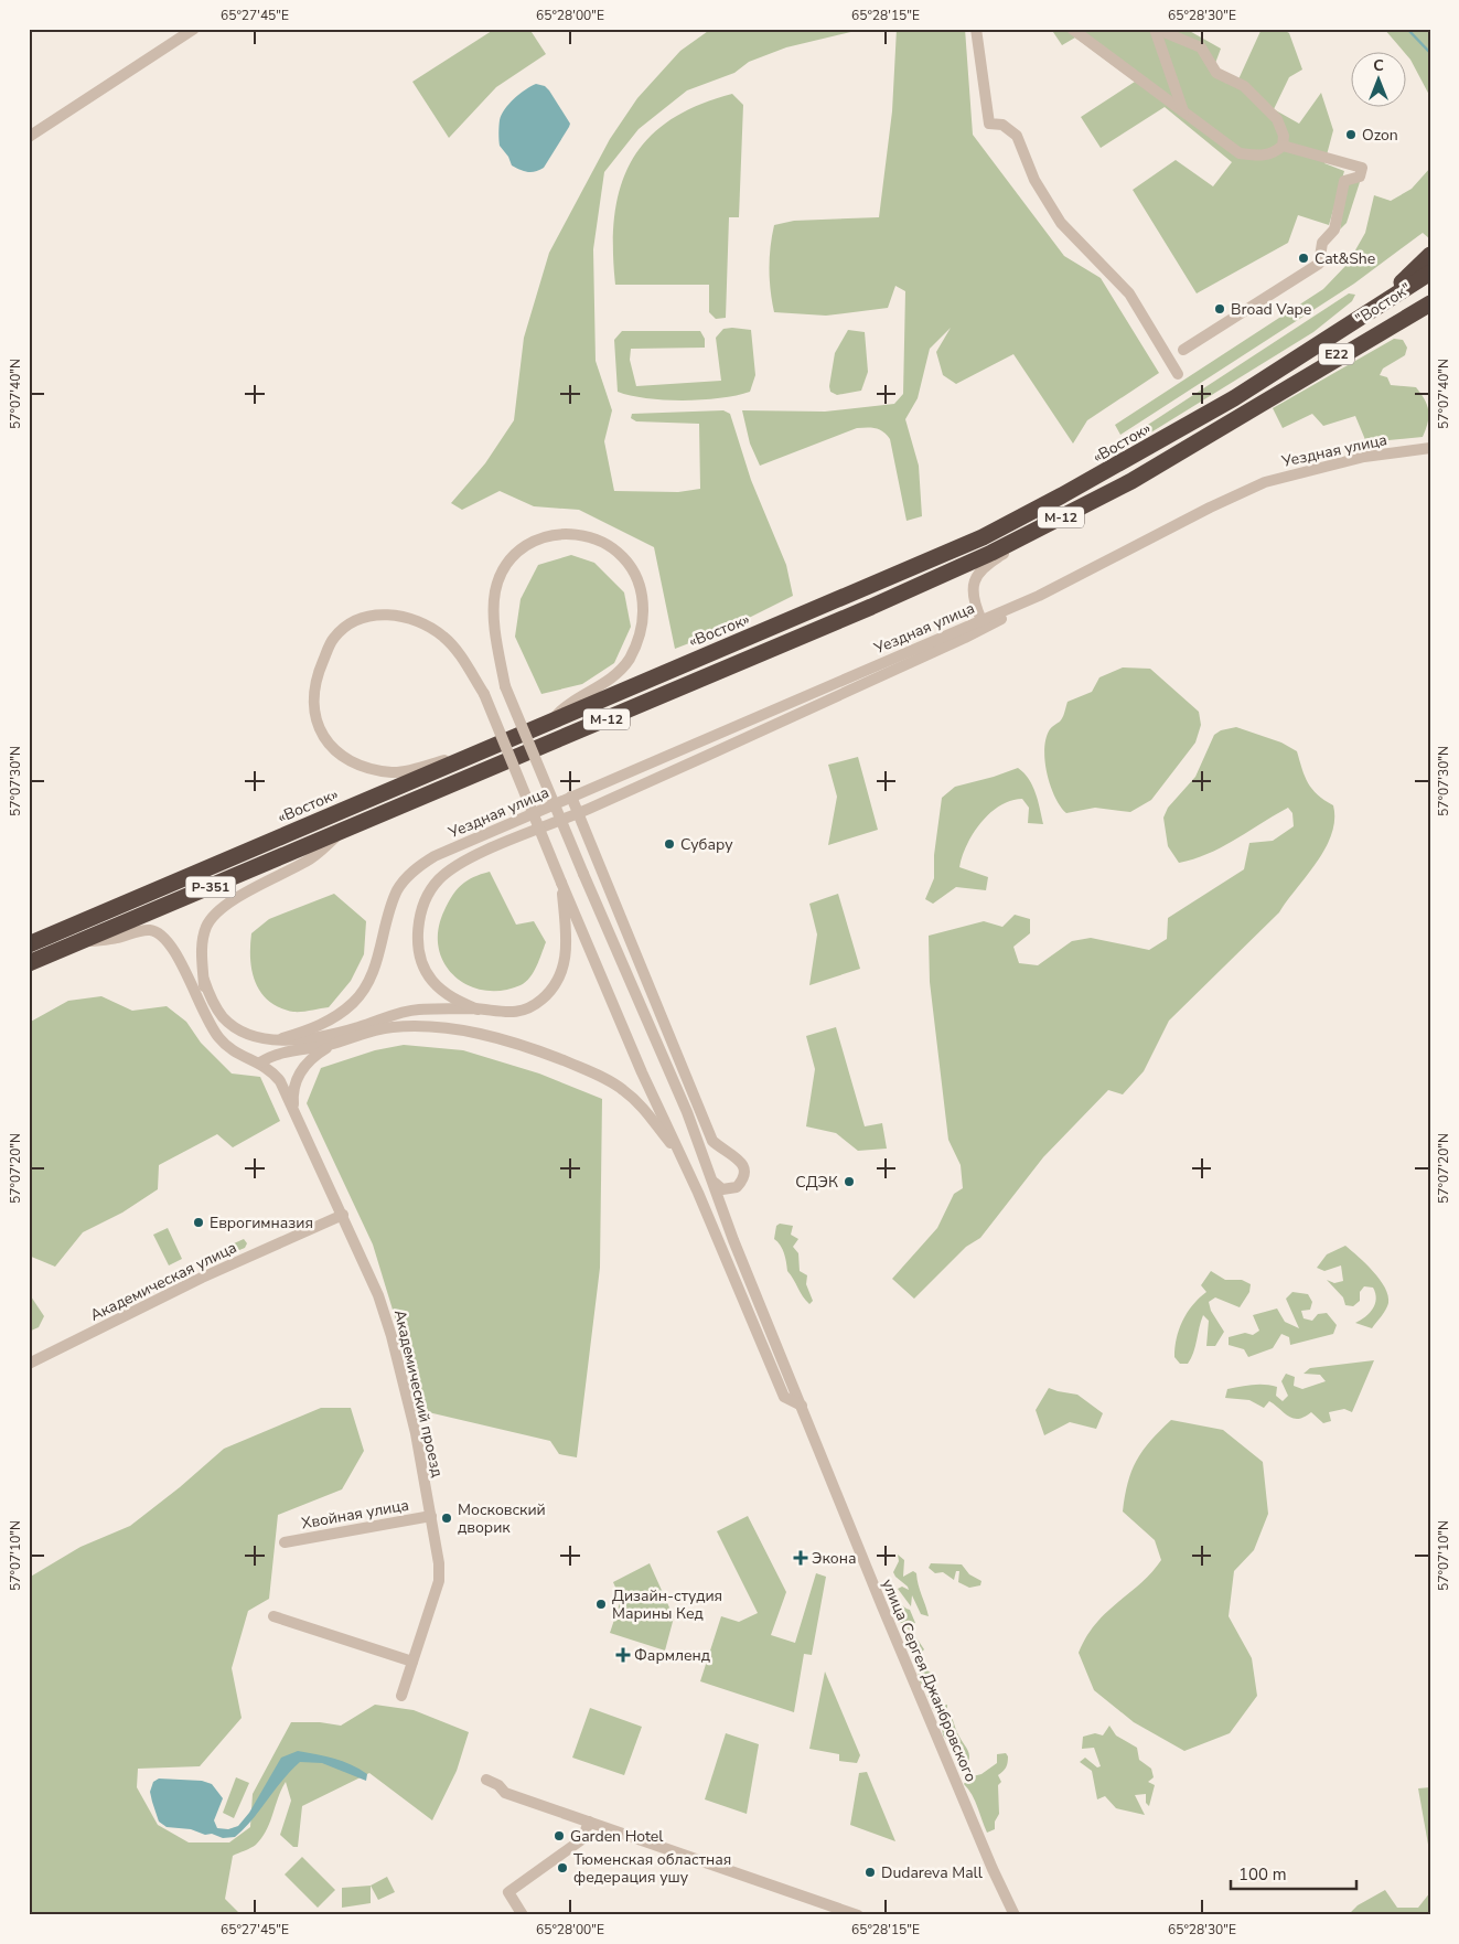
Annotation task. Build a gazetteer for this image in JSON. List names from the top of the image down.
{
  "streets": {
    "highway": [
      "\"Восток\"",
      "E22",
      "«Восток»",
      "М-12",
      "Р-351"
    ],
    "street": [
      "Уездная улица",
      "Академическая улица",
      "Академический проезд",
      "Хвойная улица",
      "улица Сергея Джанбровского"
    ]
  },
  "crossings": [
    ["\"Восток\"", "М-12"],
    ["«Восток»", "Р-351"],
    ["«Восток»", "улица Сергея Джанбровского"],
    ["М-12", "Р-351"],
    ["Академическая улица", "Академический проезд"],
    ["Академический проезд", "Хвойная улица"]
  ],
  "places": {
    "other": [
      "Ozon",
      "Cat&She",
      "Broad Vape",
      "Субару",
      "СДЭК",
      "Еврогимназия",
      "Московский дворик",
      "Дизайн-студия Марины Кед",
      "Garden Hotel",
      "Тюменская областная федерация ушу",
      "Dudareva Mall"
    ],
    "health": ["Экона", "Фармленд"]
  },
  "scale_bar": "100 m",
  "north": "top",
  "coordinates": [
    "65°27'45\"E",
    "65°28'00\"E",
    "65°28'15\"E",
    "65°28'30\"E",
    "57°07'40\"N",
    "57°07'30\"N",
    "57°07'20\"N",
    "57°07'10\"N"
  ]
}
